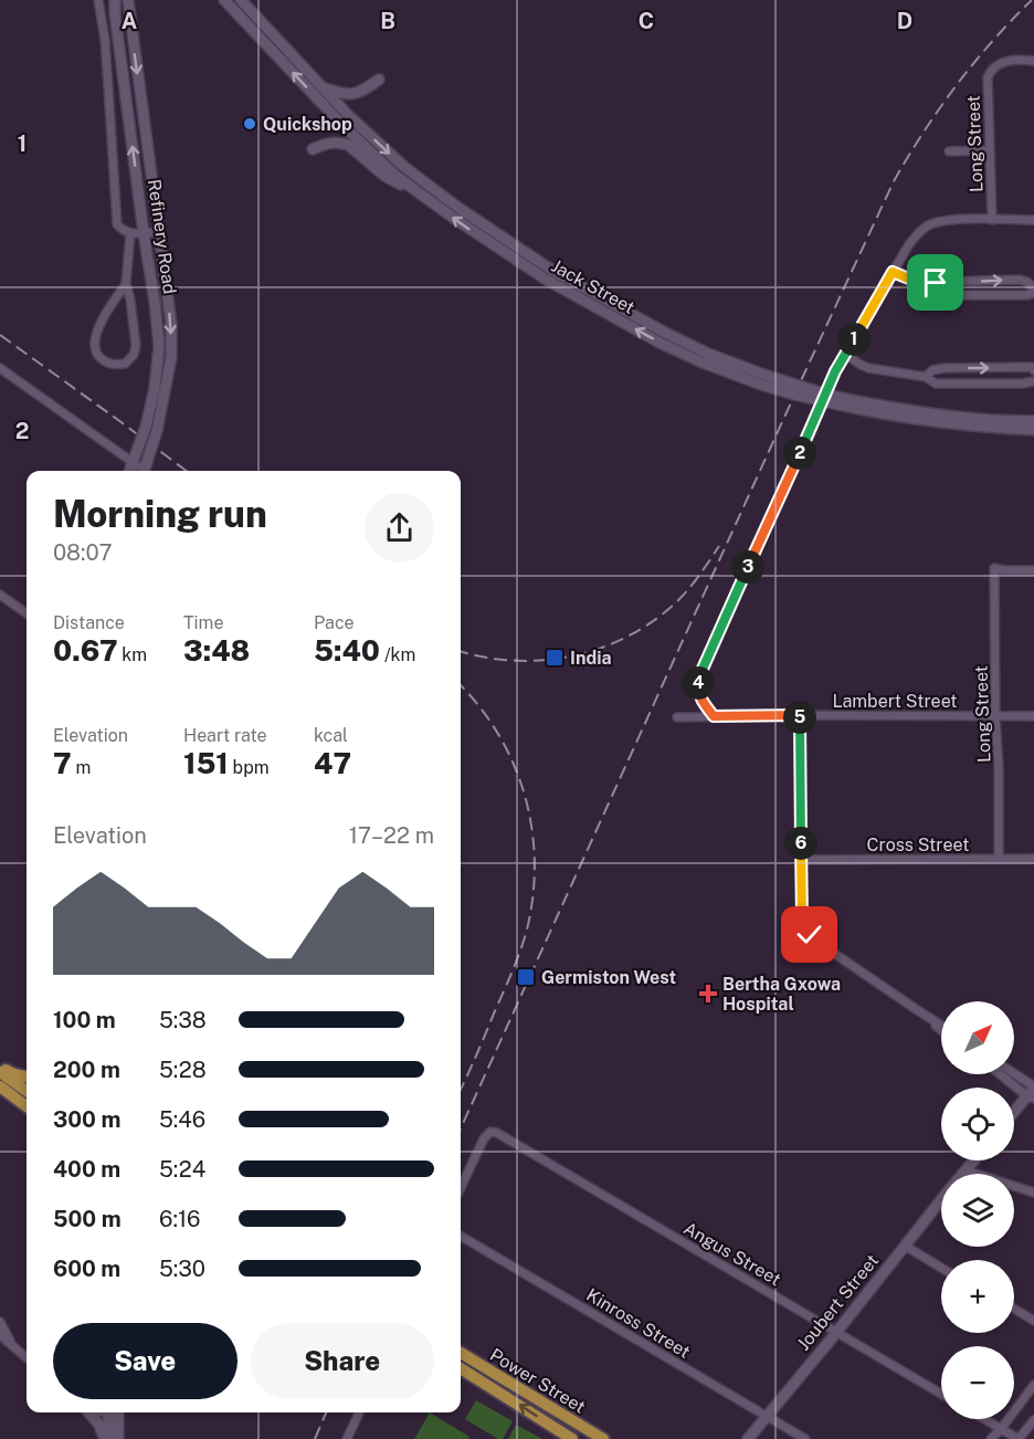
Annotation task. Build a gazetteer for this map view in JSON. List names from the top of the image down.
{
  "streets": {
    "main road": [
      "Refinery Road",
      "Jack Street",
      "Joubert Street",
      "Power Street"
    ],
    "street": [
      "Long Street",
      "Lambert Street",
      "Cross Street",
      "Angus Street",
      "Kinross Street"
    ]
  },
  "crossings": [
    ["Long Street", "Lambert Street"],
    ["Long Street", "Cross Street"],
    ["Angus Street", "Joubert Street"],
    ["Joubert Street", "Kinross Street"]
  ],
  "places": {
    "other": ["Quickshop"],
    "transit": ["India", "Germiston West"],
    "health": ["Bertha Gxowa Hospital"]
  },
  "north": "top right",
  "page": {
    "pins": [
      "1",
      "2",
      "3",
      "4",
      "5",
      "6"
    ],
    "heading": ["Morning run", "08:07"],
    "stats": [
      ["Distance", "0.67 km"],
      ["Time", "3:48"],
      ["Pace", "5:40 /km"],
      ["Elevation", "7 m"],
      ["Heart rate", "151 bpm"],
      ["kcal", "47"]
    ],
    "chart": ["Elevation", "17–22 m"],
    "list": [
      {
        "name": "100 m",
        "note": "5:38"
      },
      {
        "name": "200 m",
        "note": "5:28"
      },
      {
        "name": "300 m",
        "note": "5:46"
      },
      {
        "name": "400 m",
        "note": "5:24"
      },
      {
        "name": "500 m",
        "note": "6:16"
      },
      {
        "name": "600 m",
        "note": "5:30"
      }
    ],
    "map_buttons": ["+", "−"],
    "buttons": ["Save", "Share"]
  },
  "grid": {
    "columns": [
      "A",
      "B",
      "C",
      "D"
    ],
    "rows": ["1", "2"]
  }
}
